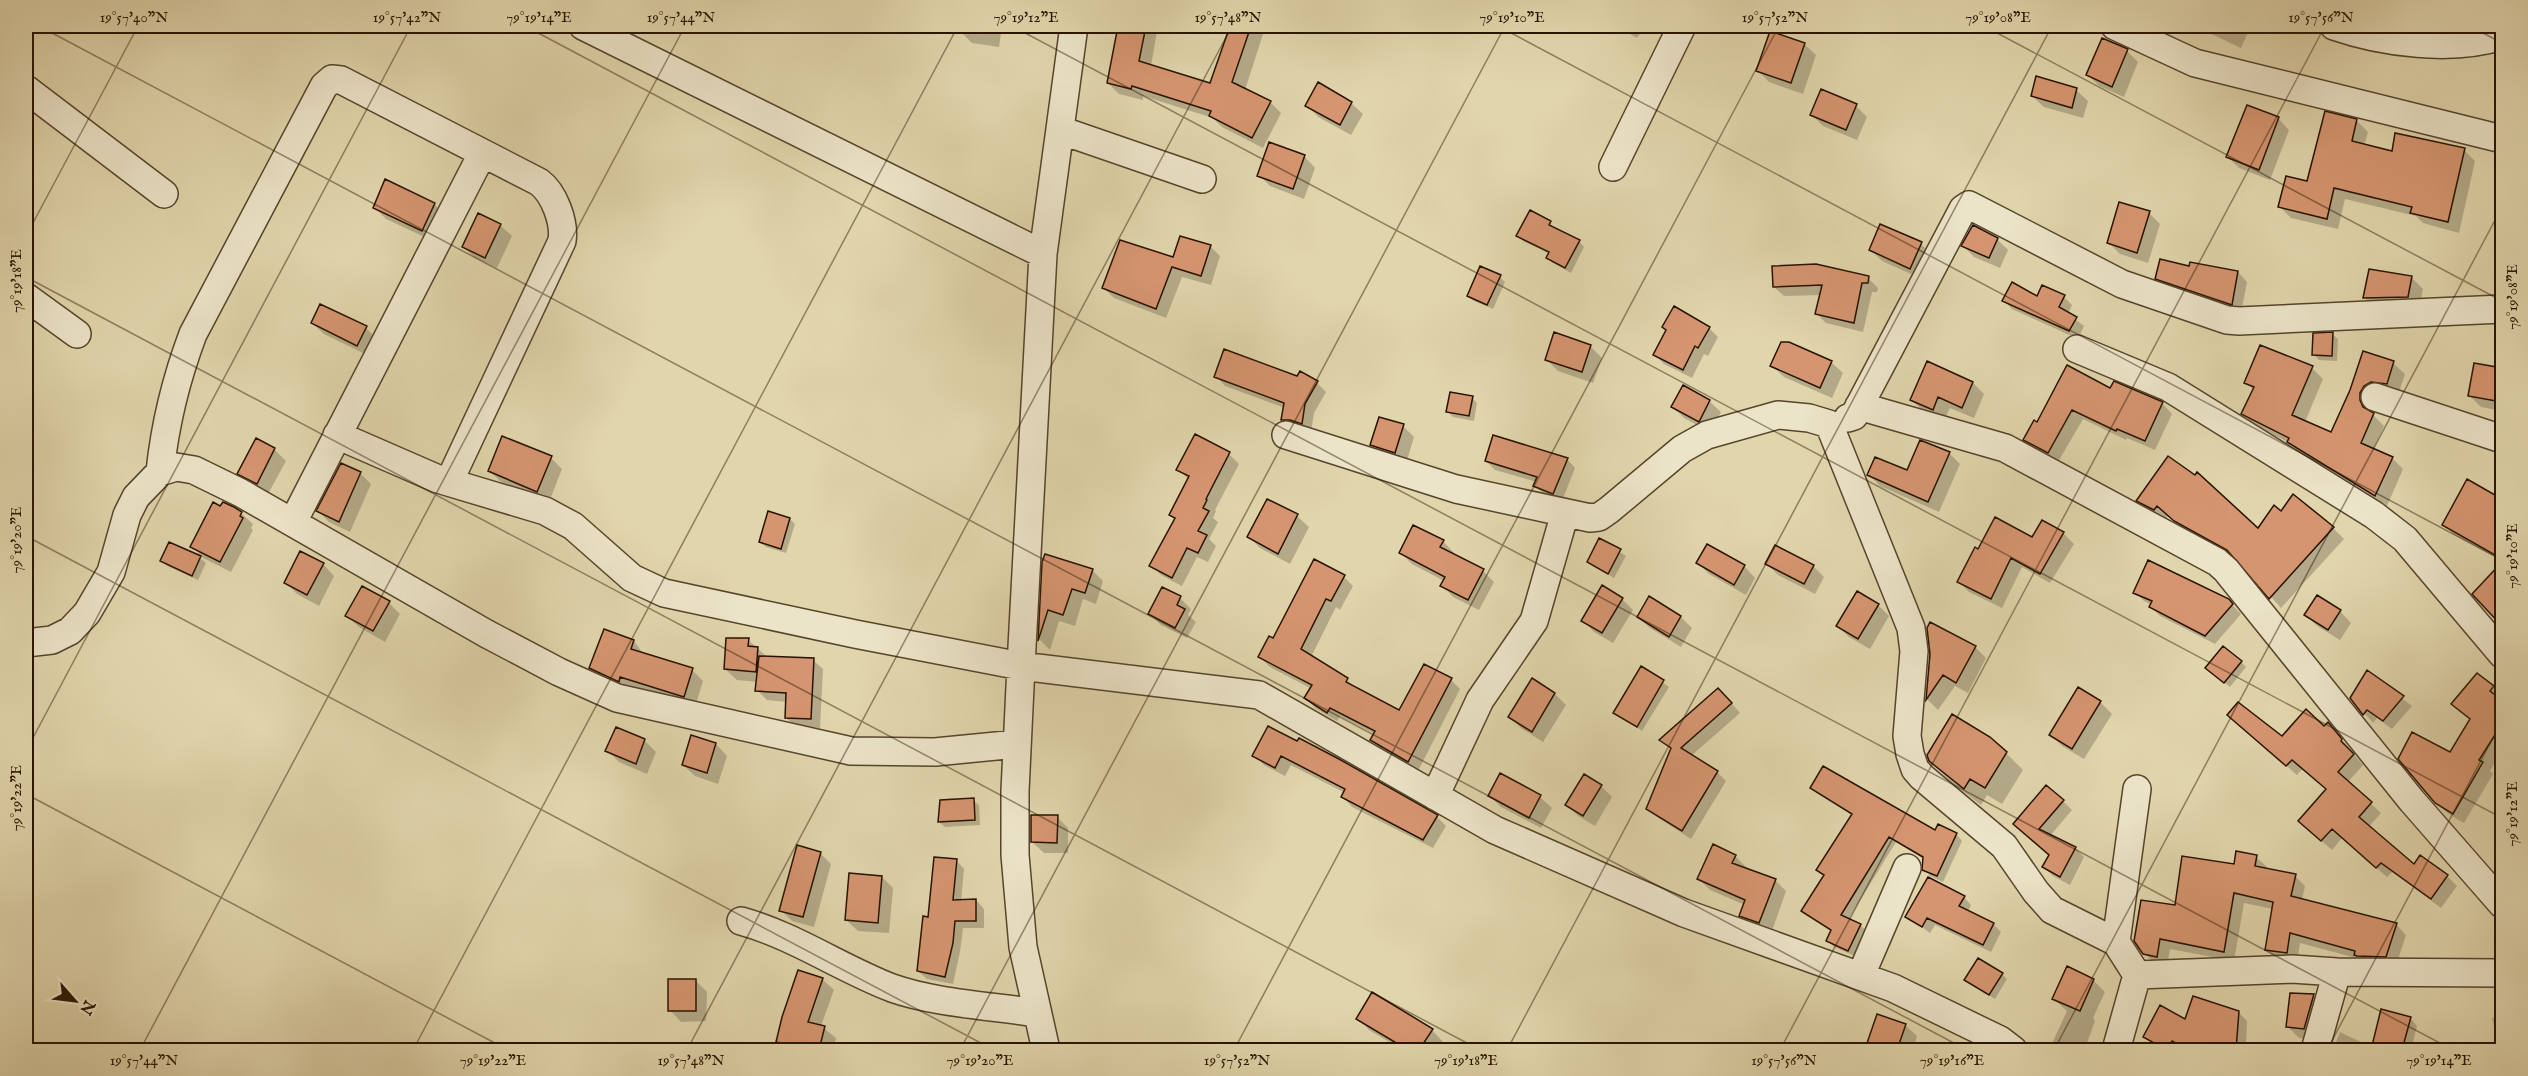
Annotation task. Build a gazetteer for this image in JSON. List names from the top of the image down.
{
  "north": "bottom right",
  "coordinates": [
    "19°57'40\"N",
    "19°57'42\"N",
    "79°19'14\"E",
    "19°57'44\"N",
    "79°19'12\"E",
    "19°57'48\"N",
    "79°19'10\"E",
    "19°57'52\"N",
    "79°19'08\"E",
    "19°57'56\"N",
    "79°19'18\"E",
    "79°19'20\"E",
    "79°19'22\"E",
    "79°19'16\"E"
  ]
}
